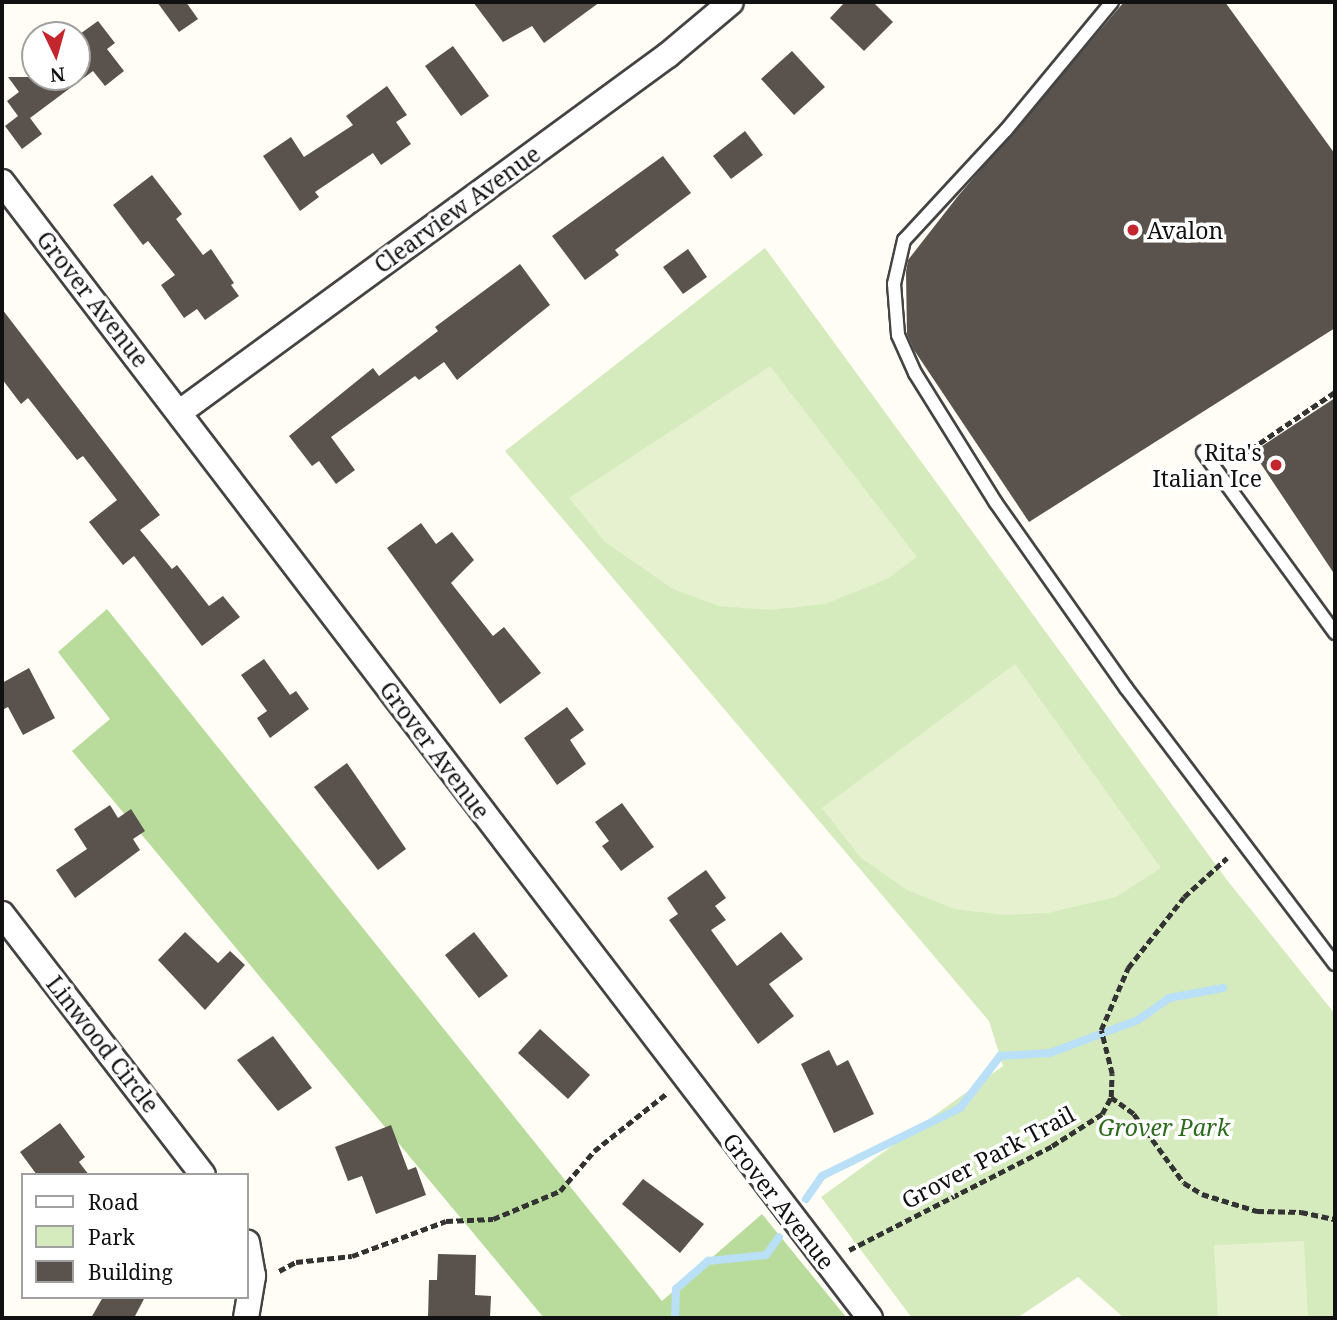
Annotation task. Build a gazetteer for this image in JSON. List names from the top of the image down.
{
  "streets": {
    "street": ["Clearview Avenue", "Grover Avenue", "Linwood Circle"],
    "path": ["Grover Park Trail"]
  },
  "crossings": [
    ["Clearview Avenue", "Grover Avenue"]
  ],
  "parks": ["Grover Park"],
  "places": ["Avalon", "Rita's Italian Ice"],
  "legend": ["Road", "Park", "Building"],
  "north": "bottom"
}
